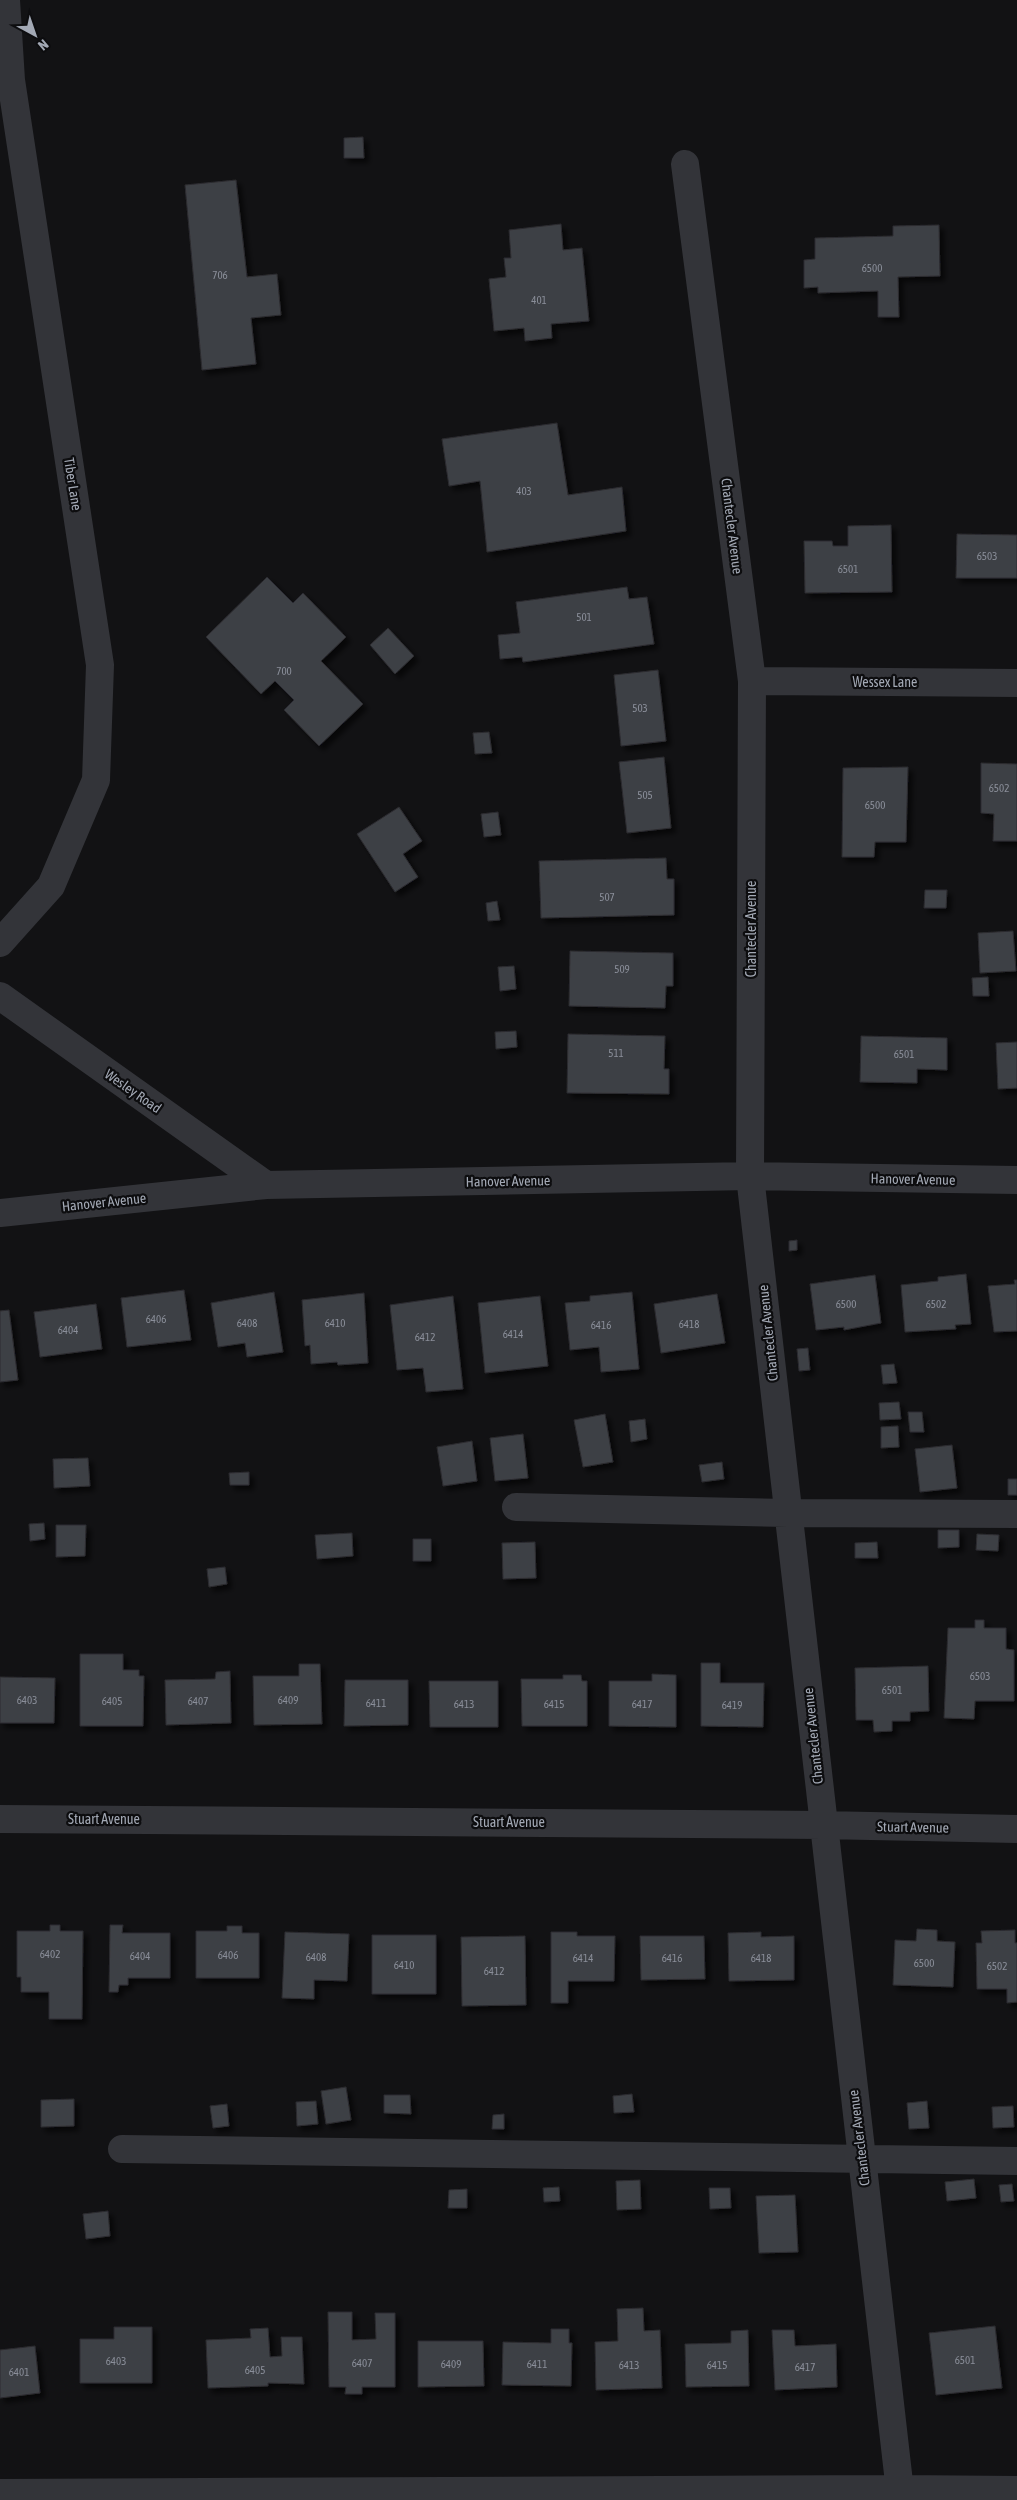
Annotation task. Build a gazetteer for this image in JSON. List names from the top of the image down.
{
  "streets": {
    "street": [
      "Tiber Lane",
      "Chantecler Avenue",
      "Wessex Lane",
      "Wesley Road",
      "Hanover Avenue",
      "Stuart Avenue"
    ]
  },
  "crossings": [
    ["Chantecler Avenue", "Wessex Lane"],
    ["Chantecler Avenue", "Hanover Avenue"],
    ["Chantecler Avenue", "Stuart Avenue"],
    ["Wesley Road", "Hanover Avenue"]
  ],
  "house_numbers": [
    "6500",
    "706",
    "401",
    "403",
    "6503",
    "6501",
    "501",
    "700",
    "503",
    "6502",
    "505",
    "6500",
    "507",
    "509",
    "511",
    "6501",
    "6500",
    "6502",
    "6406",
    "6408",
    "6410",
    "6418",
    "6416",
    "6404",
    "6414",
    "6412",
    "6503",
    "6501",
    "6403",
    "6409",
    "6405",
    "6407",
    "6411",
    "6413",
    "6415",
    "6417",
    "6419",
    "6402",
    "6406",
    "6404",
    "6408",
    "6414",
    "6416",
    "6418",
    "6500",
    "6410",
    "6502",
    "6412",
    "6501",
    "6403",
    "6407",
    "6409",
    "6411",
    "6413",
    "6415",
    "6417",
    "6405",
    "6401"
  ],
  "north": "bottom right"
}
